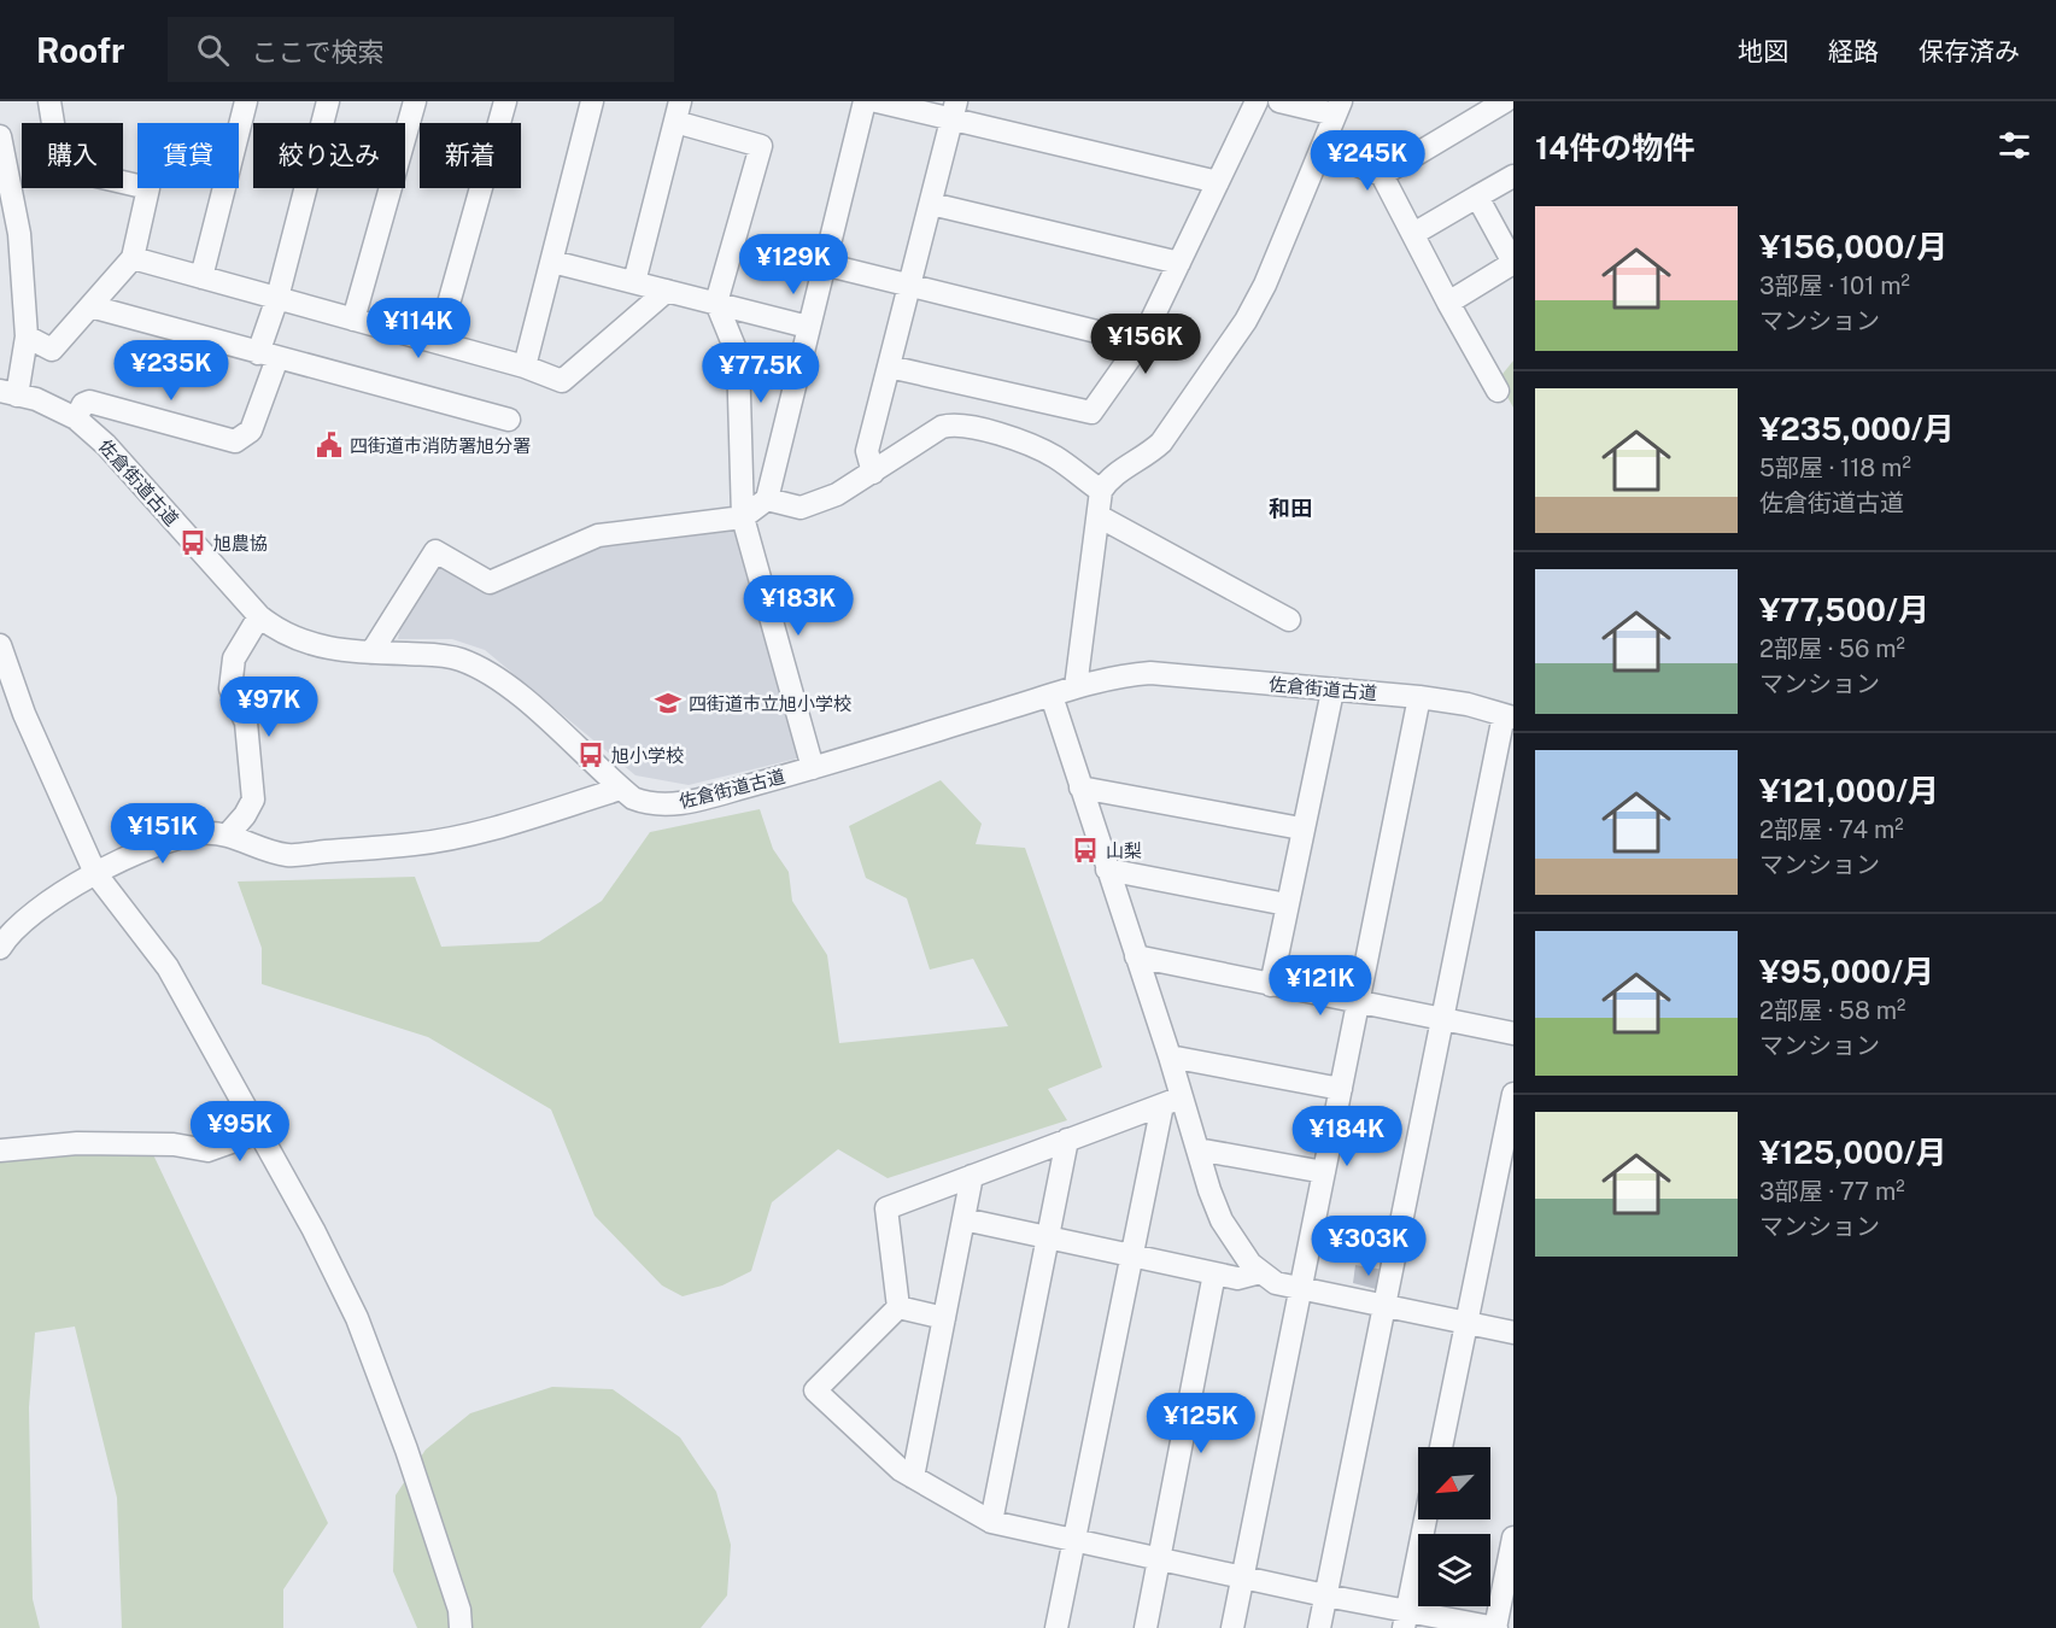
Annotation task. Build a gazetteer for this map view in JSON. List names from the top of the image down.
{
  "streets": {
    "street": ["佐倉街道古道"]
  },
  "districts": ["和田"],
  "places": {
    "public building": ["四街道市消防署旭分署"],
    "bus stop": ["旭農協", "旭小学校", "山梨"],
    "school or university": ["四街道市立旭小学校"]
  },
  "north": "bottom left",
  "page": {
    "header": "Roofr",
    "search": "ここで検索",
    "nav": ["地図", "経路", "保存済み"],
    "heading": "14件の物件",
    "chip": [
      "購入",
      "賃貸",
      "絞り込み",
      "新着"
    ],
    "price": [
      "¥245K",
      "¥129K",
      "¥114K",
      "¥156K",
      "¥235K",
      "¥77.5K",
      "¥183K",
      "¥97K",
      "¥151K",
      "¥121K",
      "¥95K",
      "¥184K",
      "¥303K",
      "¥125K"
    ],
    "list": [
      {
        "name": "¥156,000/月",
        "note": "3部屋 · 101 m² · マンション"
      },
      {
        "name": "¥235,000/月",
        "note": "5部屋 · 118 m² · 佐倉街道古道"
      },
      {
        "name": "¥77,500/月",
        "note": "2部屋 · 56 m² · マンション"
      },
      {
        "name": "¥121,000/月",
        "note": "2部屋 · 74 m² · マンション"
      },
      {
        "name": "¥95,000/月",
        "note": "2部屋 · 58 m² · マンション"
      },
      {
        "name": "¥125,000/月",
        "note": "3部屋 · 77 m² · マンション"
      }
    ]
  }
}
